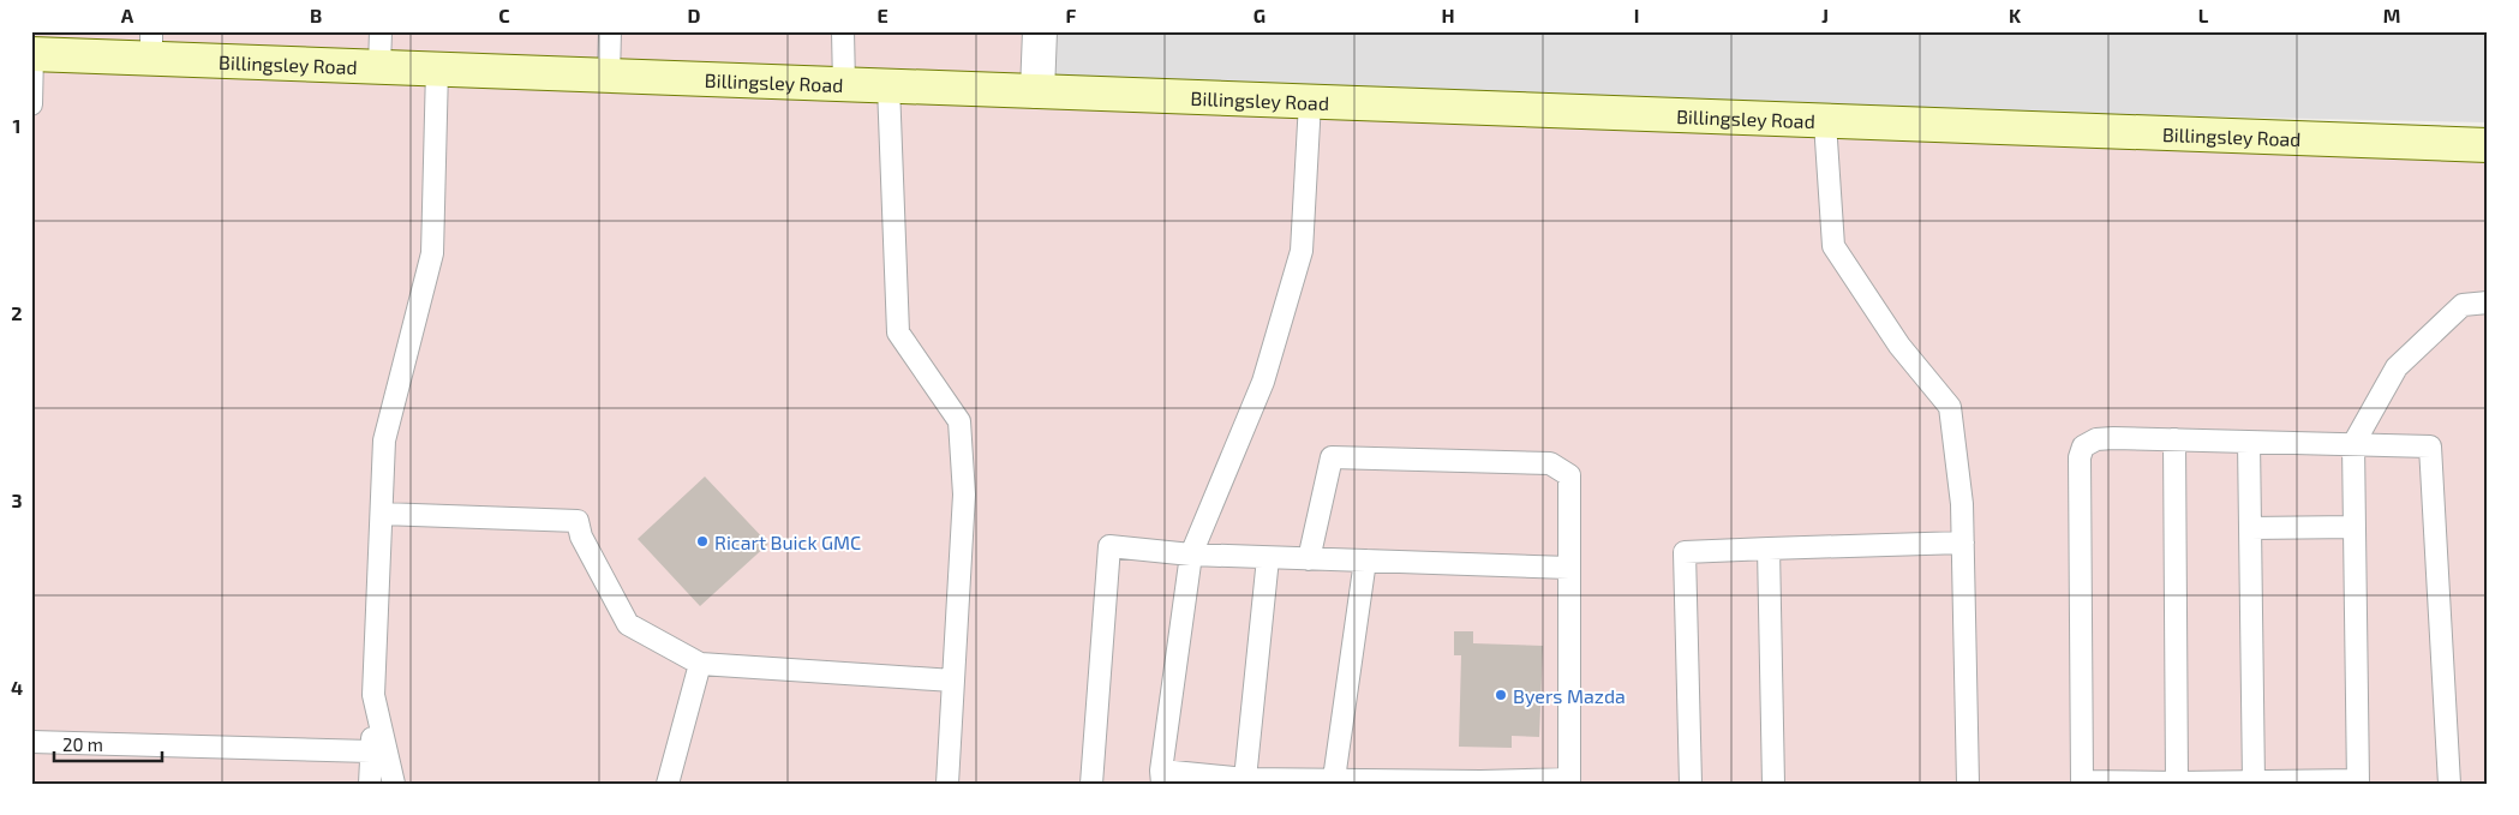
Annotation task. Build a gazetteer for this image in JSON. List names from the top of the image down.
{
  "streets": {
    "street": ["Billingsley Road"]
  },
  "places": ["Ricart Buick GMC", "Byers Mazda"],
  "scale_bar": "20 m",
  "grid": {
    "columns": [
      "A",
      "B",
      "C",
      "D",
      "E",
      "F",
      "G",
      "H",
      "I",
      "J",
      "K",
      "L",
      "M"
    ],
    "rows": [
      "1",
      "2",
      "3",
      "4"
    ]
  }
}
